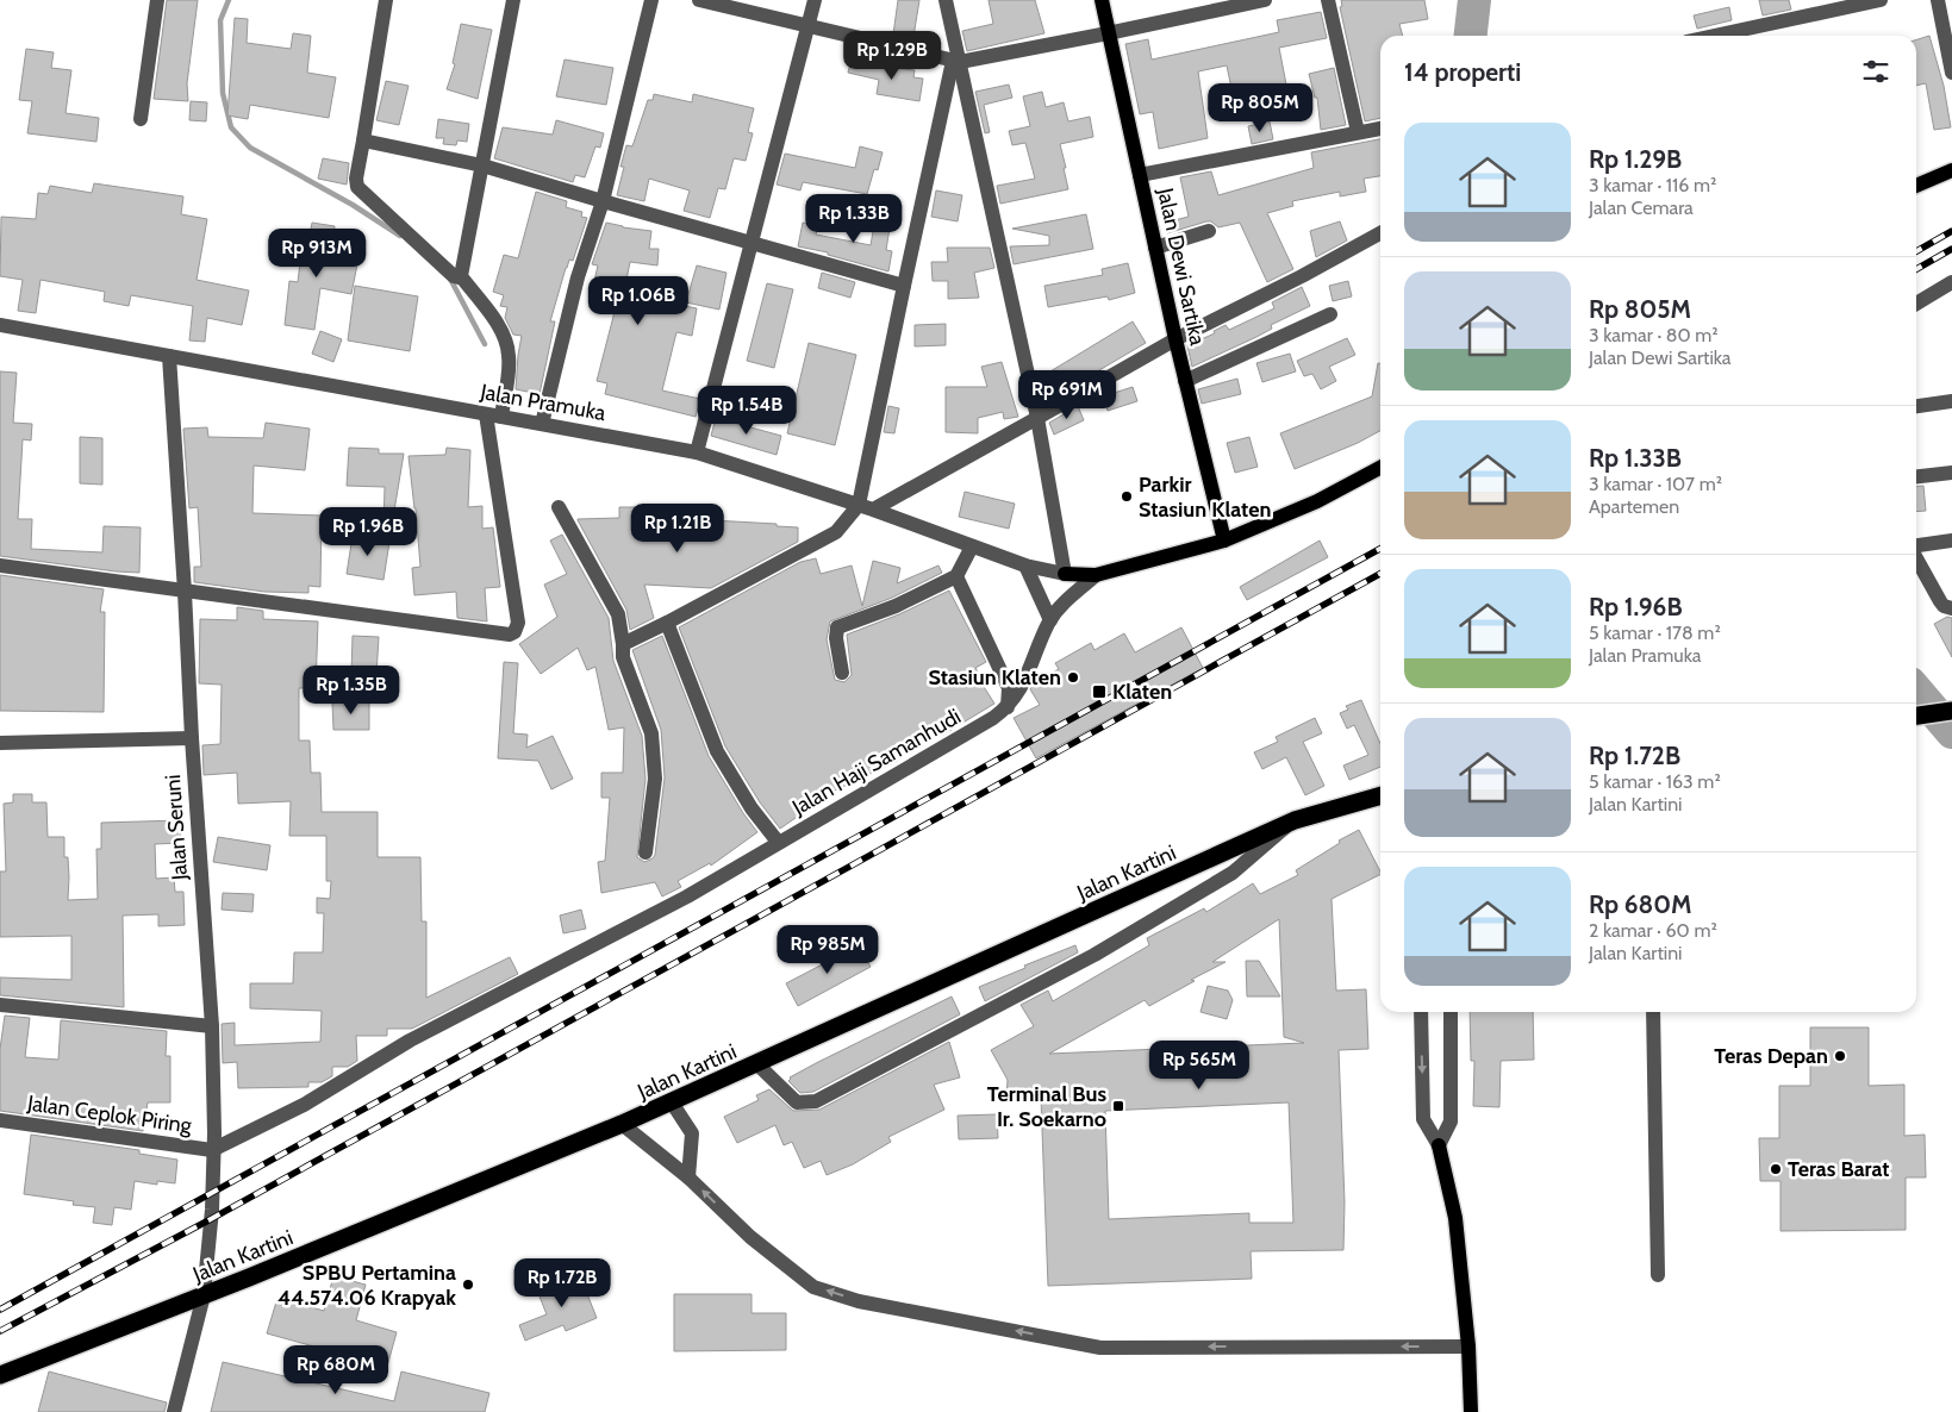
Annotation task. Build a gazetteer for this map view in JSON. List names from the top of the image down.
{
  "streets": {
    "highway": ["Jalan Kartini"],
    "main road": ["Jalan Dewi Sartika", "Jalan Haji Samanhudi"],
    "street": ["Jalan Pramuka", "Jalan Seruni", "Jalan Ceplok Piring"]
  },
  "crossings": [
    ["Jalan Dewi Sartika", "Jalan Haji Samanhudi"],
    ["Jalan Pramuka", "Jalan Haji Samanhudi"],
    ["Jalan Pramuka", "Jalan Seruni"],
    ["Jalan Haji Samanhudi", "Jalan Seruni"],
    ["Jalan Haji Samanhudi", "Jalan Ceplok Piring"],
    ["Jalan Seruni", "Jalan Kartini"],
    ["Jalan Seruni", "Jalan Ceplok Piring"]
  ],
  "places": {
    "other": [
      "Parkir Stasiun Klaten",
      "Stasiun Klaten",
      "Teras Depan",
      "Teras Barat",
      "SPBU Pertamina 44.574.06 Krapyak"
    ],
    "transit": ["Klaten", "Terminal Bus Ir. Soekarno"]
  },
  "page": {
    "price": [
      "Rp 1.29B",
      "Rp 805M",
      "Rp 1.33B",
      "Rp 913M",
      "Rp 1.06B",
      "Rp 691M",
      "Rp 1.54B",
      "Rp 1.21B",
      "Rp 1.96B",
      "Rp 1.35B",
      "Rp 985M",
      "Rp 565M",
      "Rp 1.72B",
      "Rp 680M"
    ],
    "heading": "14 properti",
    "list": [
      {
        "name": "Rp 1.29B",
        "note": "3 kamar · 116 m² · Jalan Cemara"
      },
      {
        "name": "Rp 805M",
        "note": "3 kamar · 80 m² · Jalan Dewi Sartika"
      },
      {
        "name": "Rp 1.33B",
        "note": "3 kamar · 107 m² · Apartemen"
      },
      {
        "name": "Rp 1.96B",
        "note": "5 kamar · 178 m² · Jalan Pramuka"
      },
      {
        "name": "Rp 1.72B",
        "note": "5 kamar · 163 m² · Jalan Kartini"
      },
      {
        "name": "Rp 680M",
        "note": "2 kamar · 60 m² · Jalan Kartini"
      }
    ]
  }
}
